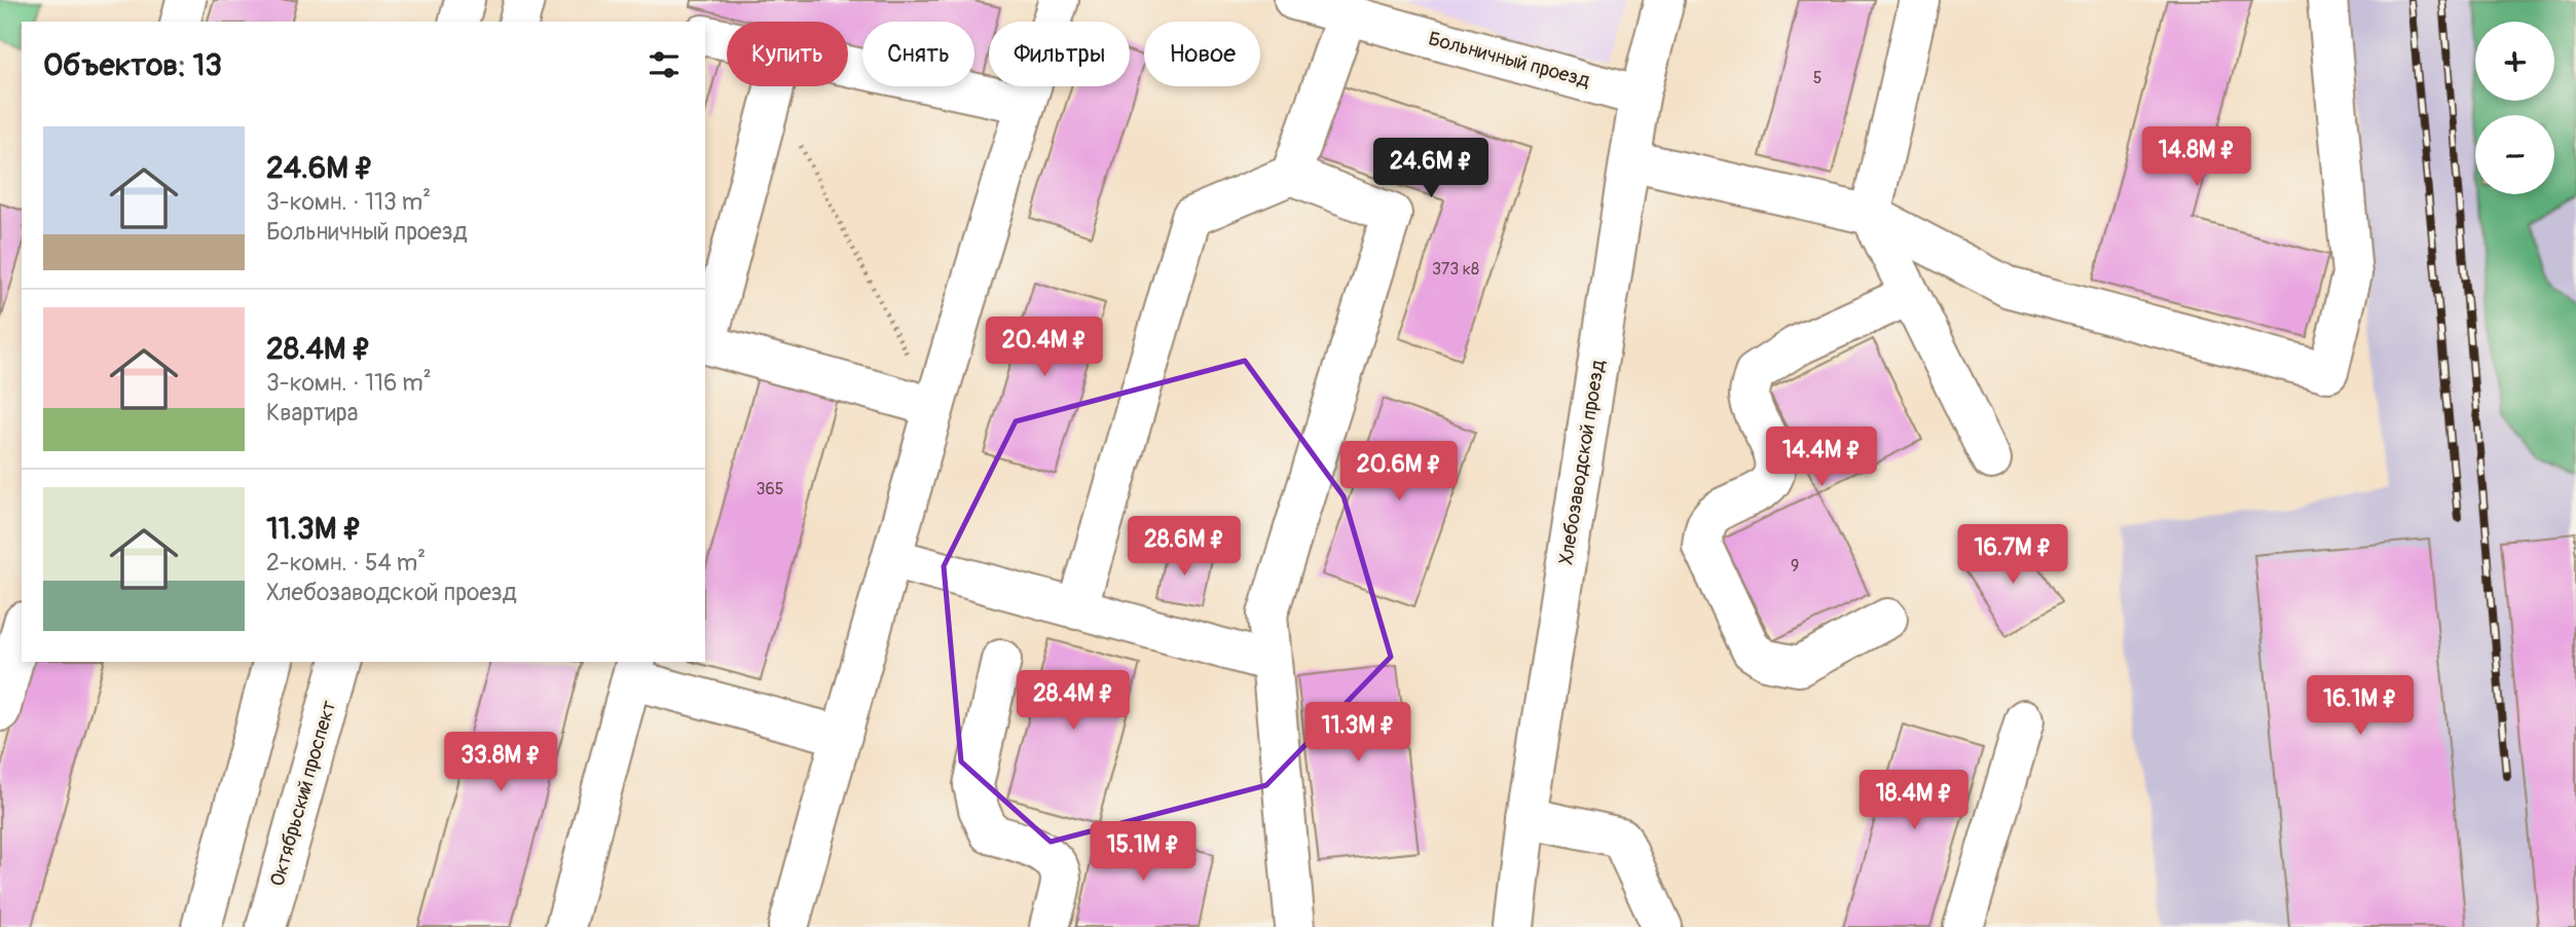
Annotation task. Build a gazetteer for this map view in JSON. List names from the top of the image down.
{
  "streets": {
    "street": ["Больничный проезд", "Хлебозаводской проезд", "Октябрьский проспект"]
  },
  "crossings": [
    ["Больничный проезд", "Хлебозаводской проезд"]
  ],
  "house_numbers": [
    "5",
    "373 к8",
    "365",
    "9"
  ],
  "page": {
    "map_buttons": ["+", "−"],
    "chip": [
      "Купить",
      "Снять",
      "Фильтры",
      "Новое"
    ],
    "heading": "Объектов: 13",
    "list": [
      {
        "name": "24.6M ₽",
        "note": "3-комн. · 113 m² · Больничный проезд"
      },
      {
        "name": "28.4M ₽",
        "note": "3-комн. · 116 m² · Квартира"
      },
      {
        "name": "11.3M ₽",
        "note": "2-комн. · 54 m² · Хлебозаводской проезд"
      }
    ],
    "price": [
      "14.8M ₽",
      "24.6M ₽",
      "20.4M ₽",
      "14.4M ₽",
      "20.6M ₽",
      "28.6M ₽",
      "16.7M ₽",
      "28.4M ₽",
      "16.1M ₽",
      "11.3M ₽",
      "33.8M ₽",
      "18.4M ₽",
      "15.1M ₽"
    ]
  }
}
